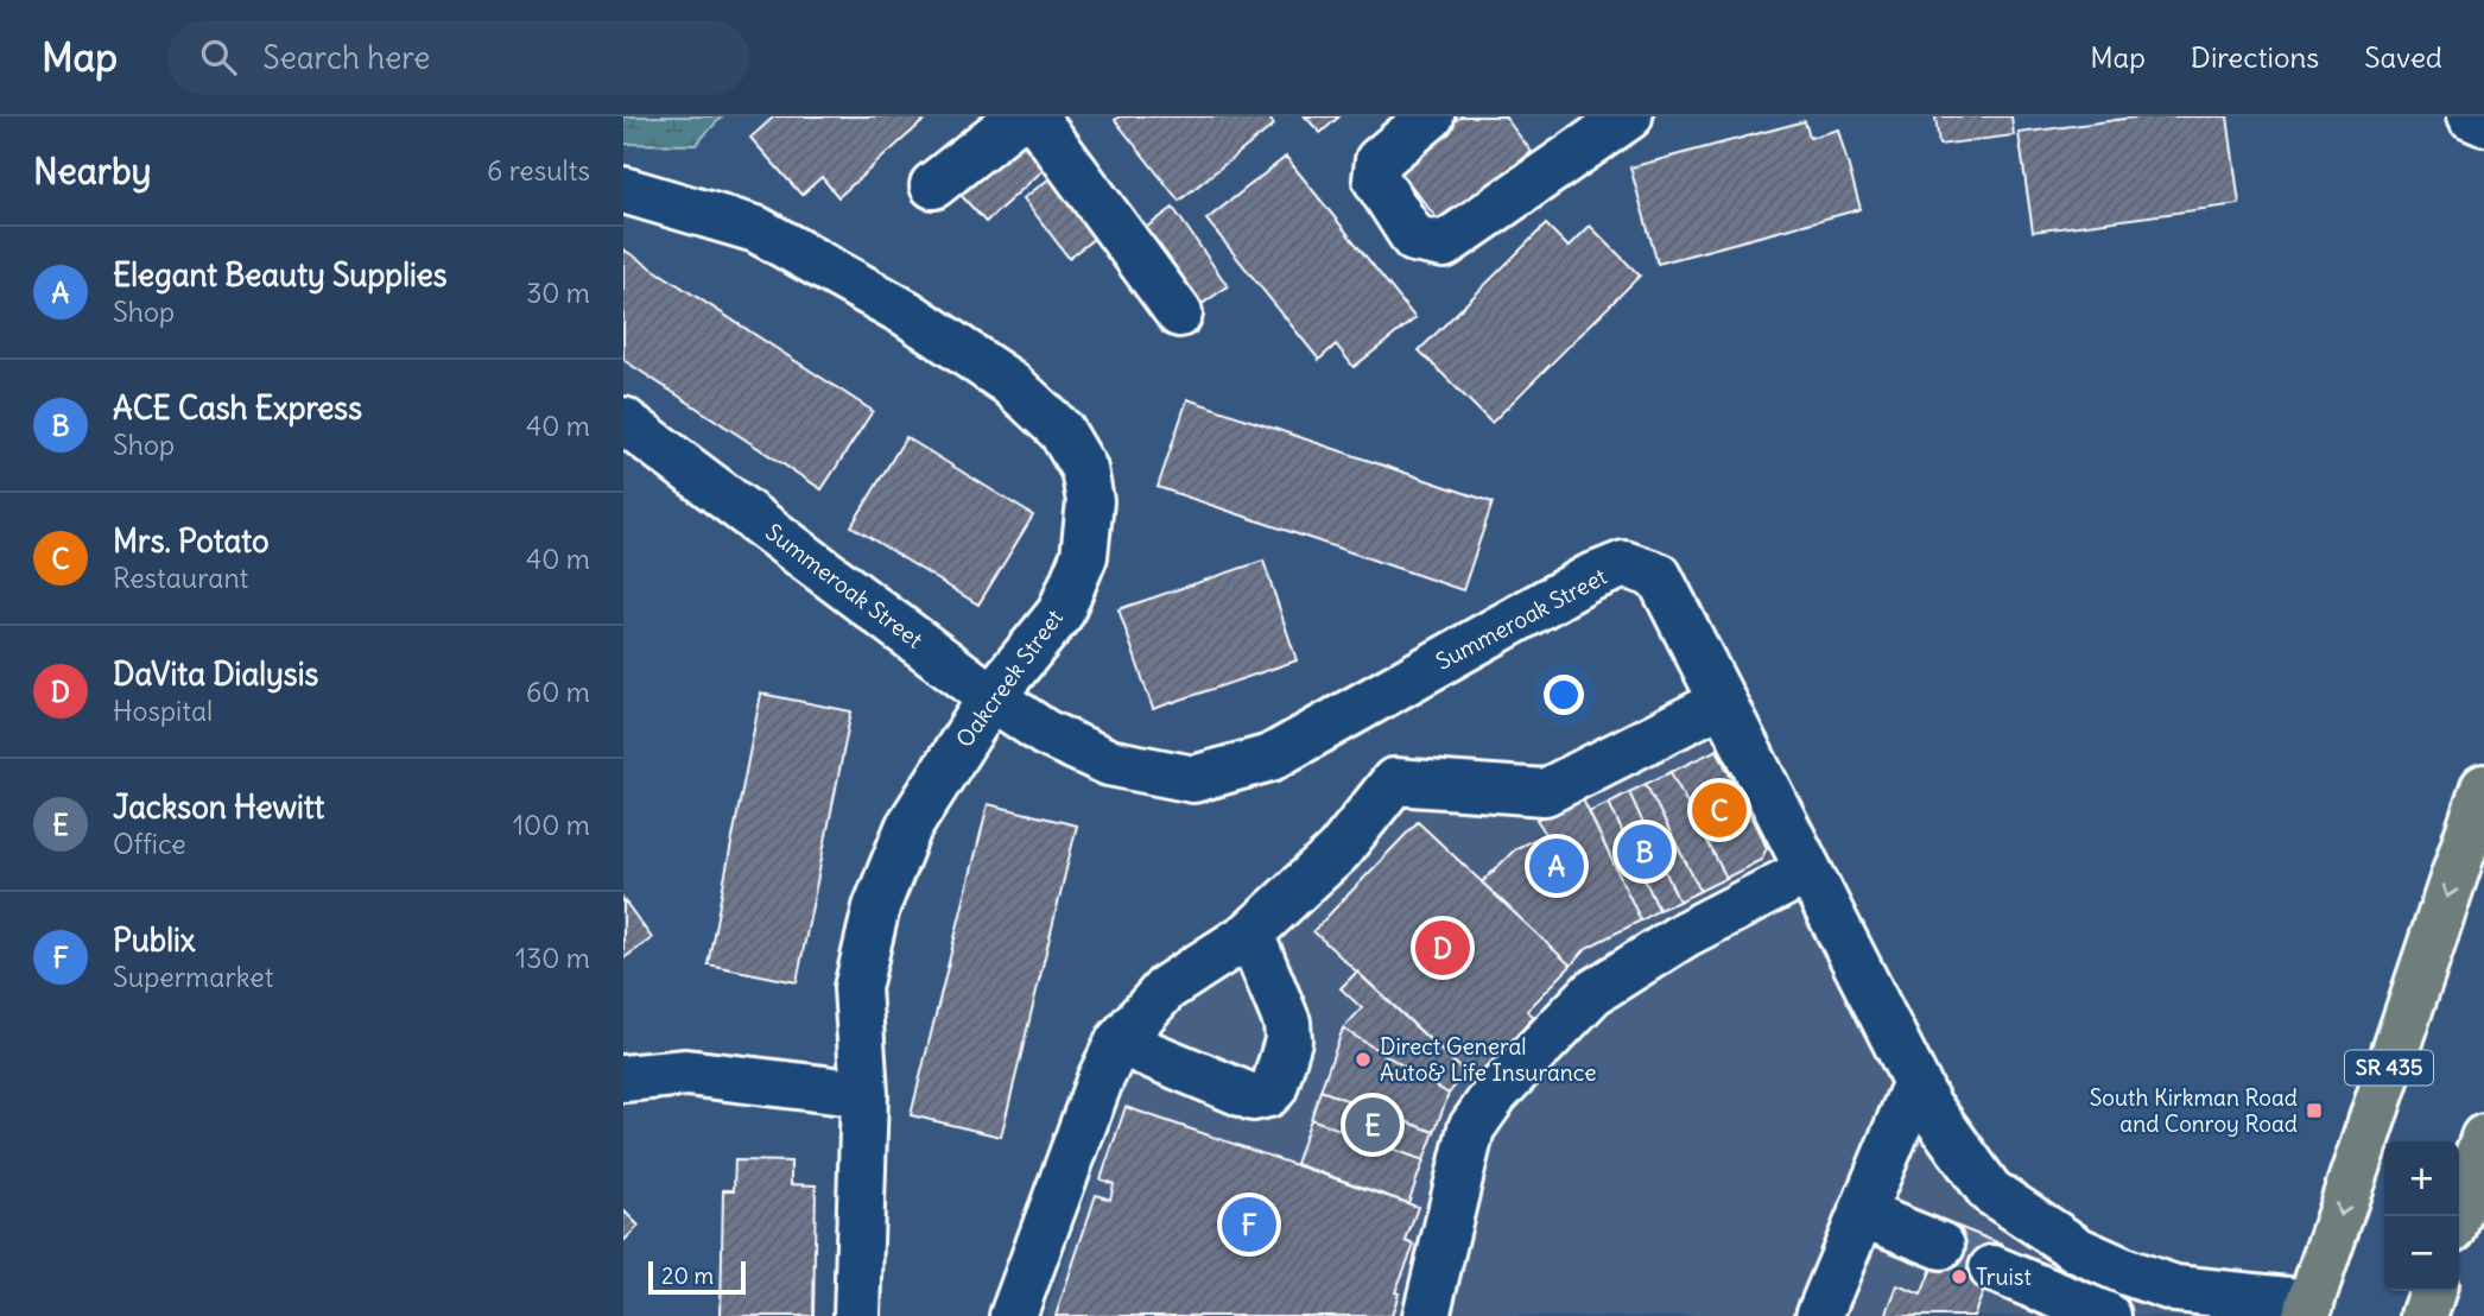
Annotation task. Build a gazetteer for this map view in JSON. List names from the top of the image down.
{
  "streets": {
    "main road": ["SR 435"],
    "street": ["Summeroak Street", "Oakcreek Street"]
  },
  "crossings": [
    ["Summeroak Street", "Oakcreek Street"],
    ["Summeroak Street", "SR 435"]
  ],
  "places": {
    "other": ["Direct General Auto& Life Insurance", "Truist"],
    "transit": ["South Kirkman Road and Conroy Road"]
  },
  "scale_bar": "20 m",
  "page": {
    "header": "Map",
    "search": "Search here",
    "nav": ["Map", "Directions", "Saved"],
    "heading": ["Nearby", "6 results"],
    "list": [
      {
        "mark": "A",
        "name": "Elegant Beauty Supplies",
        "note": "Shop",
        "value": "30 m"
      },
      {
        "mark": "B",
        "name": "ACE Cash Express",
        "note": "Shop",
        "value": "40 m"
      },
      {
        "mark": "C",
        "name": "Mrs. Potato",
        "note": "Restaurant",
        "value": "40 m"
      },
      {
        "mark": "D",
        "name": "DaVita Dialysis",
        "note": "Hospital",
        "value": "60 m"
      },
      {
        "mark": "E",
        "name": "Jackson Hewitt",
        "note": "Office",
        "value": "100 m"
      },
      {
        "mark": "F",
        "name": "Publix",
        "note": "Supermarket",
        "value": "130 m"
      }
    ],
    "pins": [
      "C",
      "B",
      "A",
      "D",
      "E",
      "F"
    ],
    "map_buttons": ["+", "−"],
    "scale": "20 m"
  }
}
